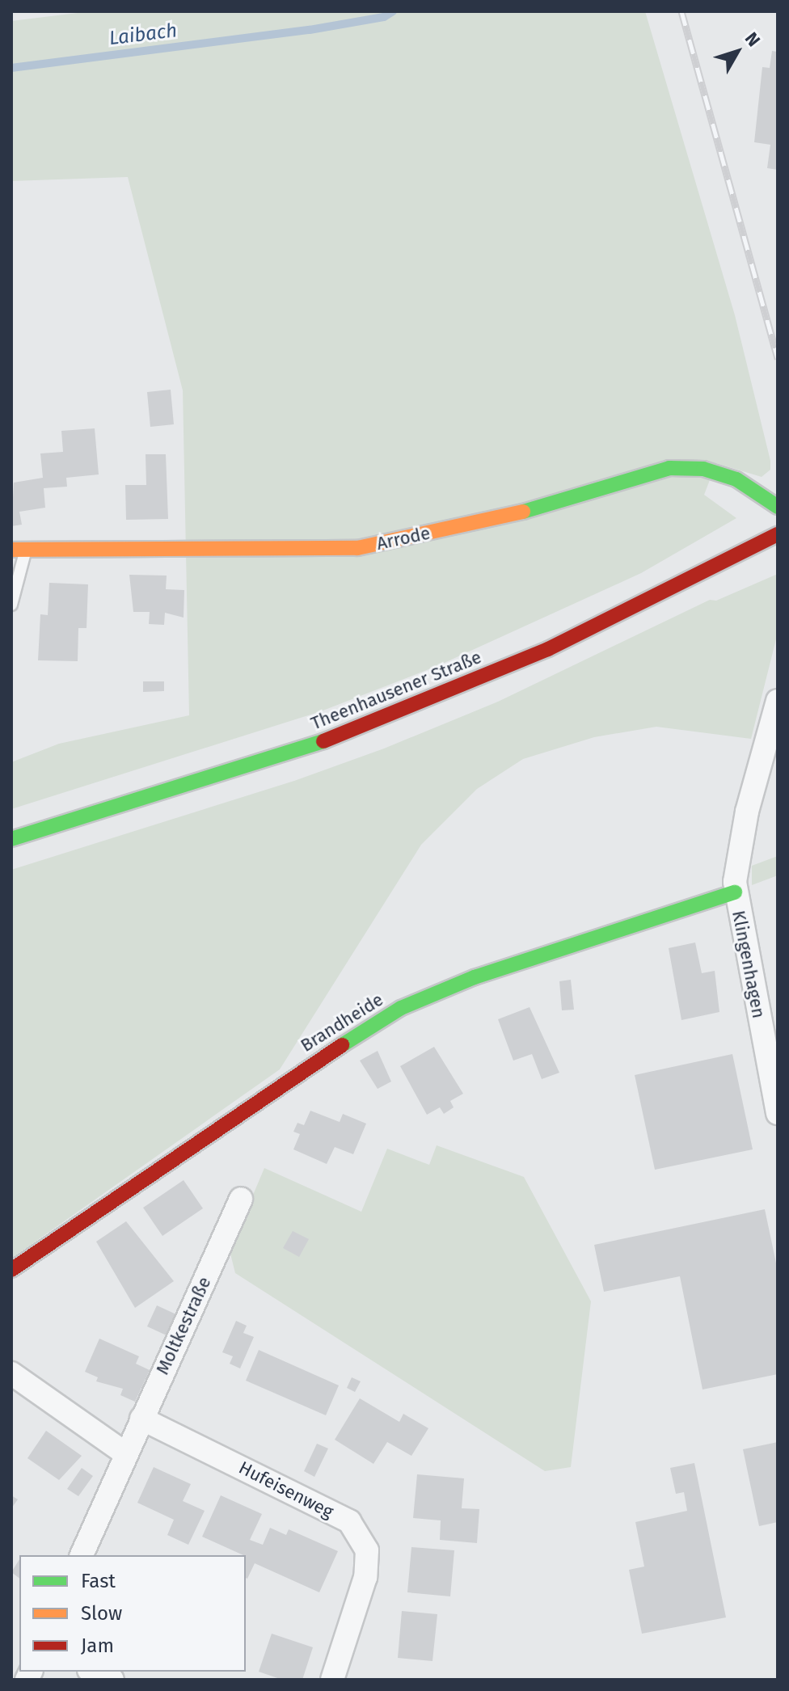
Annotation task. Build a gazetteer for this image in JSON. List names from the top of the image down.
{
  "streets": {
    "street": [
      "Arrode",
      "Theenhausener Straße",
      "Klingenhagen",
      "Brandheide",
      "Moltkestraße",
      "Hufeisenweg"
    ]
  },
  "crossings": [
    ["Klingenhagen", "Brandheide"],
    ["Moltkestraße", "Hufeisenweg"]
  ],
  "water": ["Laibach"],
  "legend": ["Fast", "Slow", "Jam"],
  "north": "top right"
}
